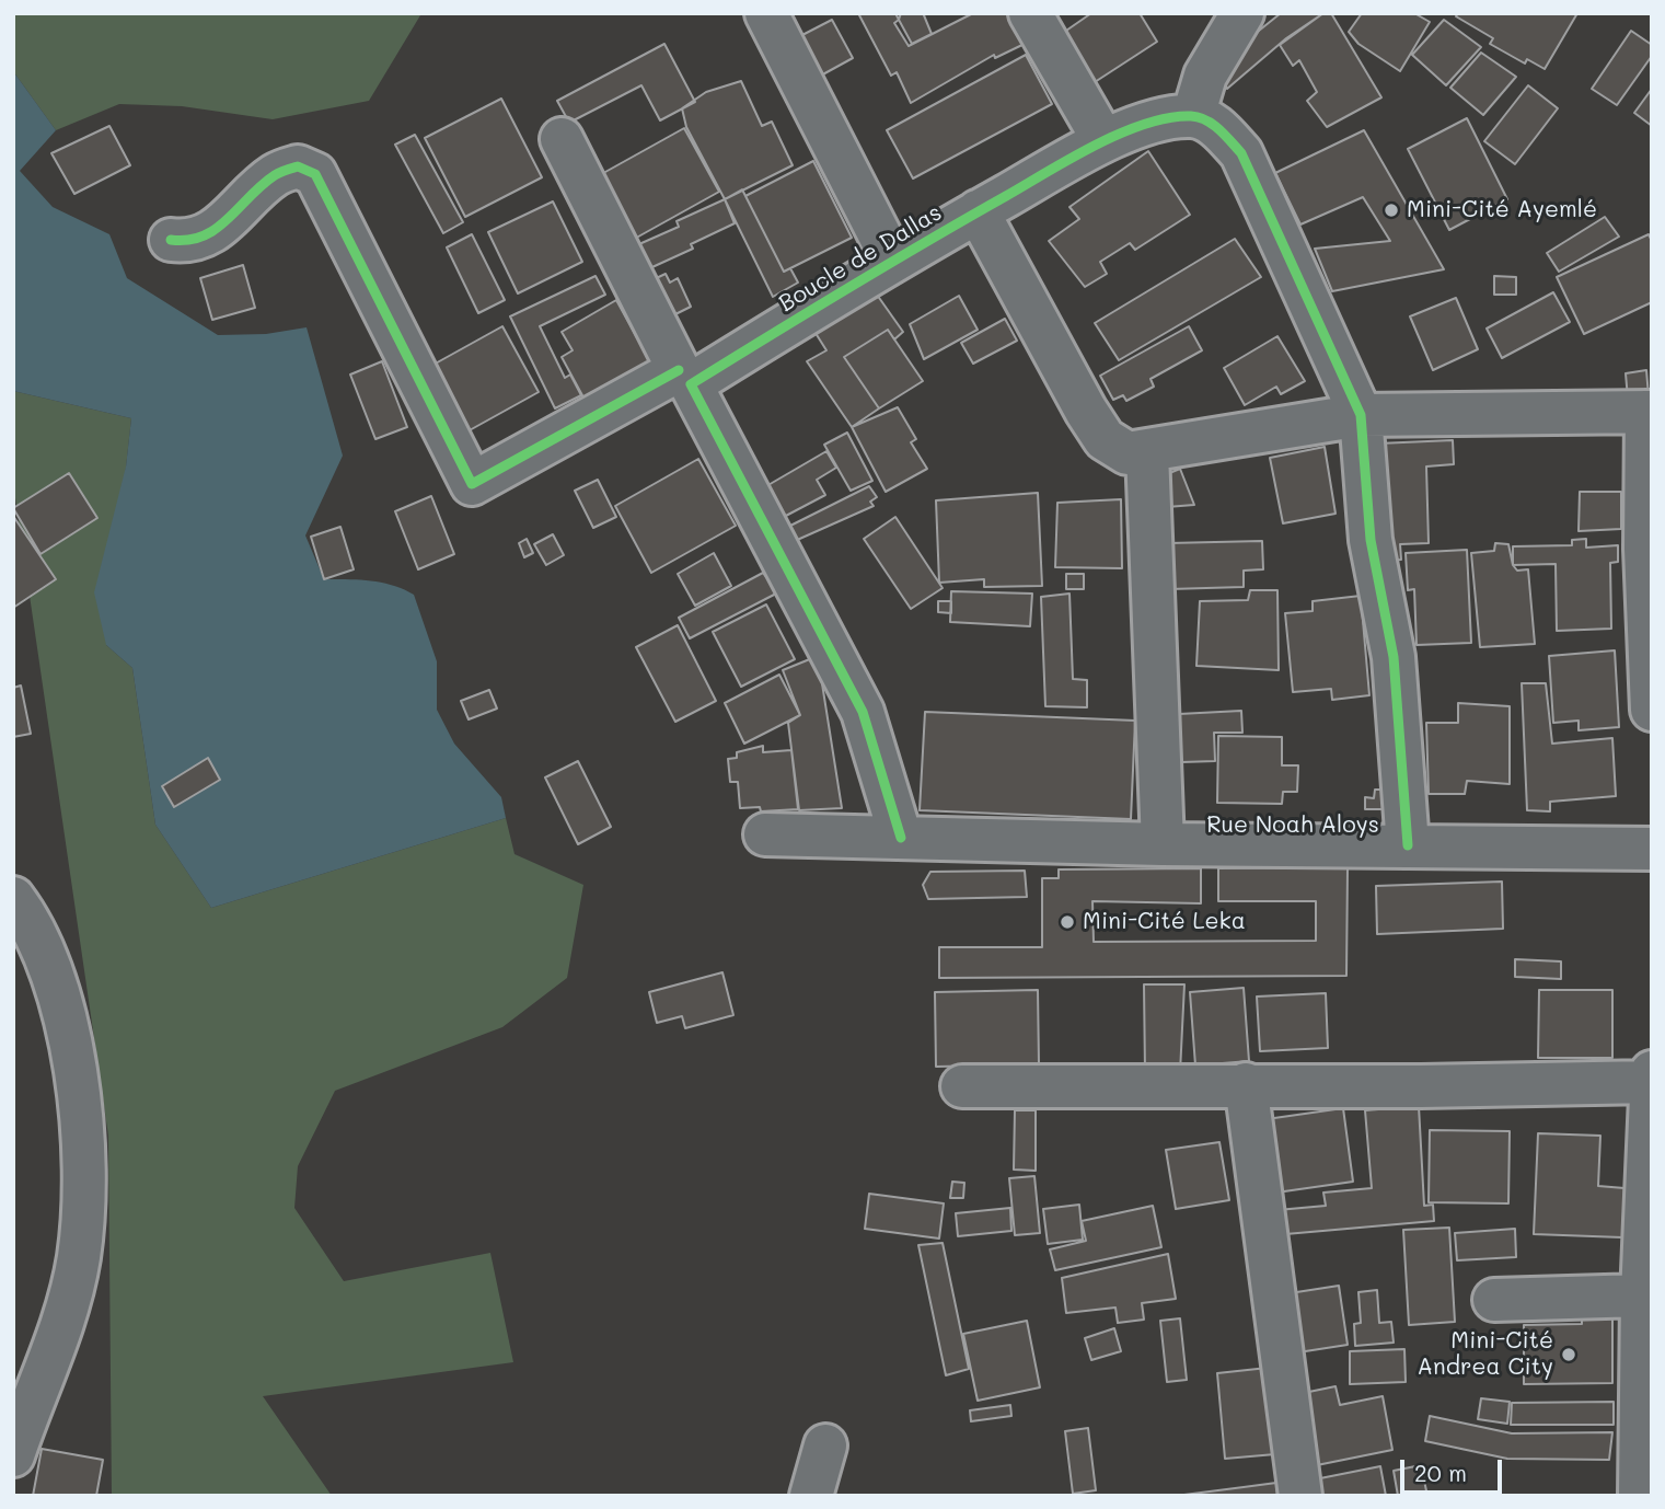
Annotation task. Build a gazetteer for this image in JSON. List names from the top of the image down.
{
  "streets": {
    "street": ["Boucle de Dallas", "Rue Noah Aloys"]
  },
  "places": ["Mini-Cité Ayemlé", "Mini-Cité Leka", "Mini-Cité Andrea City"],
  "scale_bar": "20 m"
}
